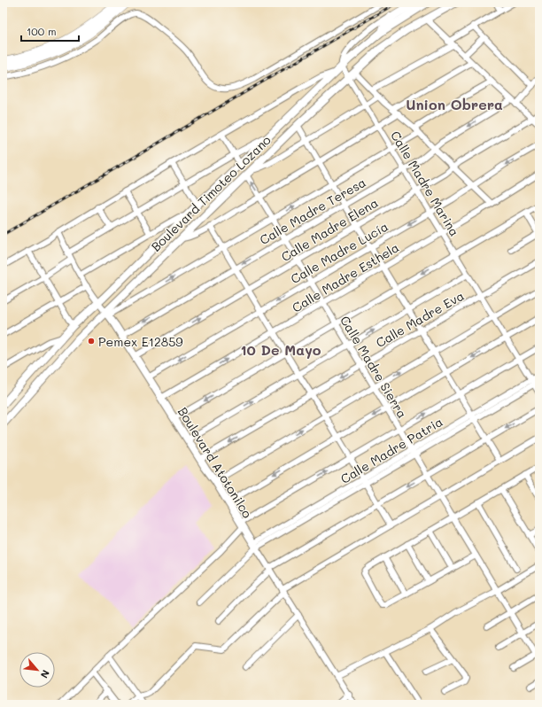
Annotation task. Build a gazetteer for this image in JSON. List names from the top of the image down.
{
  "streets": {
    "main road": ["Boulevard Timoteo Lozano", "Boulevard Atotonilco"],
    "street": [
      "Calle Madre Marina",
      "Calle Madre Teresa",
      "Calle Madre Elena",
      "Calle Madre Lucía",
      "Calle Madre Esthela",
      "Calle Madre Eva",
      "Calle Madre Sierra",
      "Calle Madre Patria"
    ]
  },
  "crossings": [
    ["Calle Madre Marina", "Boulevard Timoteo Lozano"],
    ["Calle Madre Marina", "Calle Madre Teresa"],
    ["Calle Madre Marina", "Calle Madre Elena"],
    ["Calle Madre Marina", "Calle Madre Lucía"],
    ["Calle Madre Marina", "Calle Madre Esthela"],
    ["Calle Madre Marina", "Calle Madre Eva"],
    ["Calle Madre Marina", "Calle Madre Patria"],
    ["Boulevard Timoteo Lozano", "Calle Madre Sierra"],
    ["Boulevard Timoteo Lozano", "Boulevard Atotonilco"],
    ["Calle Madre Teresa", "Calle Madre Sierra"],
    ["Calle Madre Teresa", "Boulevard Atotonilco"],
    ["Calle Madre Elena", "Calle Madre Sierra"],
    ["Calle Madre Elena", "Boulevard Atotonilco"],
    ["Calle Madre Lucía", "Calle Madre Sierra"],
    ["Calle Madre Lucía", "Boulevard Atotonilco"],
    ["Calle Madre Esthela", "Calle Madre Sierra"],
    ["Calle Madre Esthela", "Boulevard Atotonilco"],
    ["Calle Madre Eva", "Calle Madre Sierra"],
    ["Calle Madre Eva", "Boulevard Atotonilco"],
    ["Calle Madre Sierra", "Calle Madre Patria"],
    ["Calle Madre Patria", "Boulevard Atotonilco"]
  ],
  "one_way": ["Calle Madre Lucía"],
  "districts": ["Union Obrera", "10 De Mayo"],
  "places": ["Pemex E12859"],
  "scale_bar": "100 m",
  "north": "bottom right"
}
